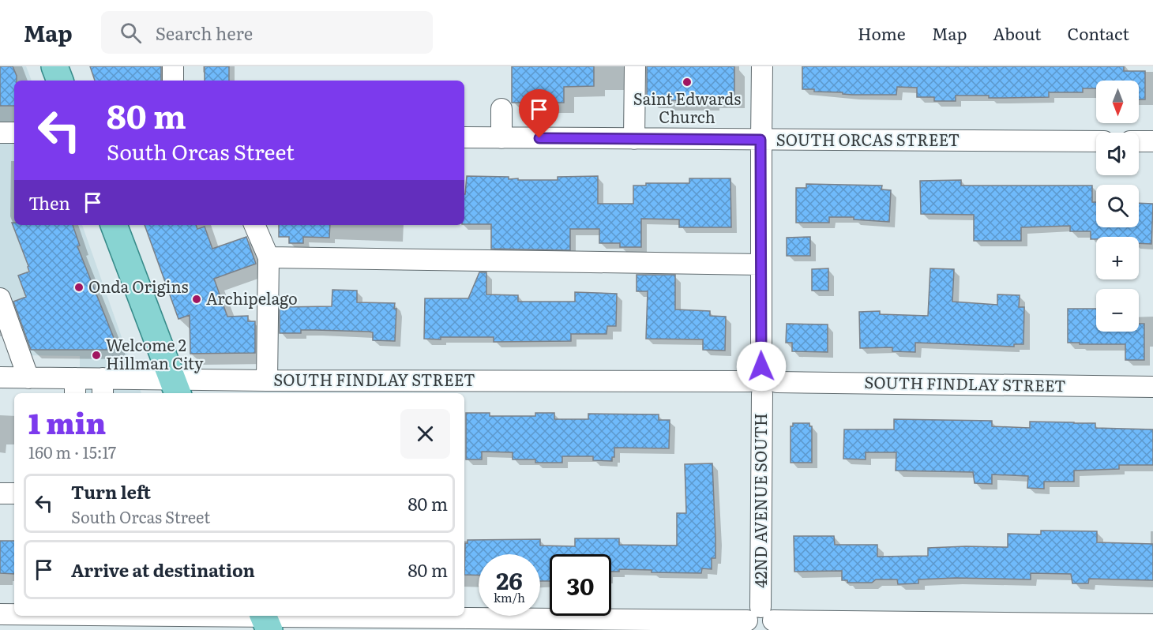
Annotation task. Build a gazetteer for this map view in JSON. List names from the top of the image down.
{
  "streets": {
    "street": ["SOUTH ORCAS STREET", "SOUTH FINDLAY STREET", "42ND AVENUE SOUTH"]
  },
  "crossings": [
    ["SOUTH ORCAS STREET", "42ND AVENUE SOUTH"],
    ["SOUTH FINDLAY STREET", "42ND AVENUE SOUTH"]
  ],
  "places": [
    "Saint Edwards Church",
    "Onda Origins",
    "Archipelago",
    "Welcome 2 Hillman City"
  ],
  "north": "bottom",
  "page": {
    "header": "Map",
    "search": "Search here",
    "nav": [
      "Home",
      "Map",
      "About",
      "Contact"
    ],
    "map_buttons": ["+", "−"],
    "turn": ["80 m", "South Orcas Street"],
    "then": "Then",
    "heading": ["1 min", "160 m · 15:17"],
    "list": [
      {
        "name": "Turn left",
        "note": "South Orcas Street",
        "value": "80 m"
      },
      {
        "name": "Arrive at destination",
        "value": "80 m"
      }
    ],
    "speed": "26 km/h",
    "limit": "30"
  }
}
